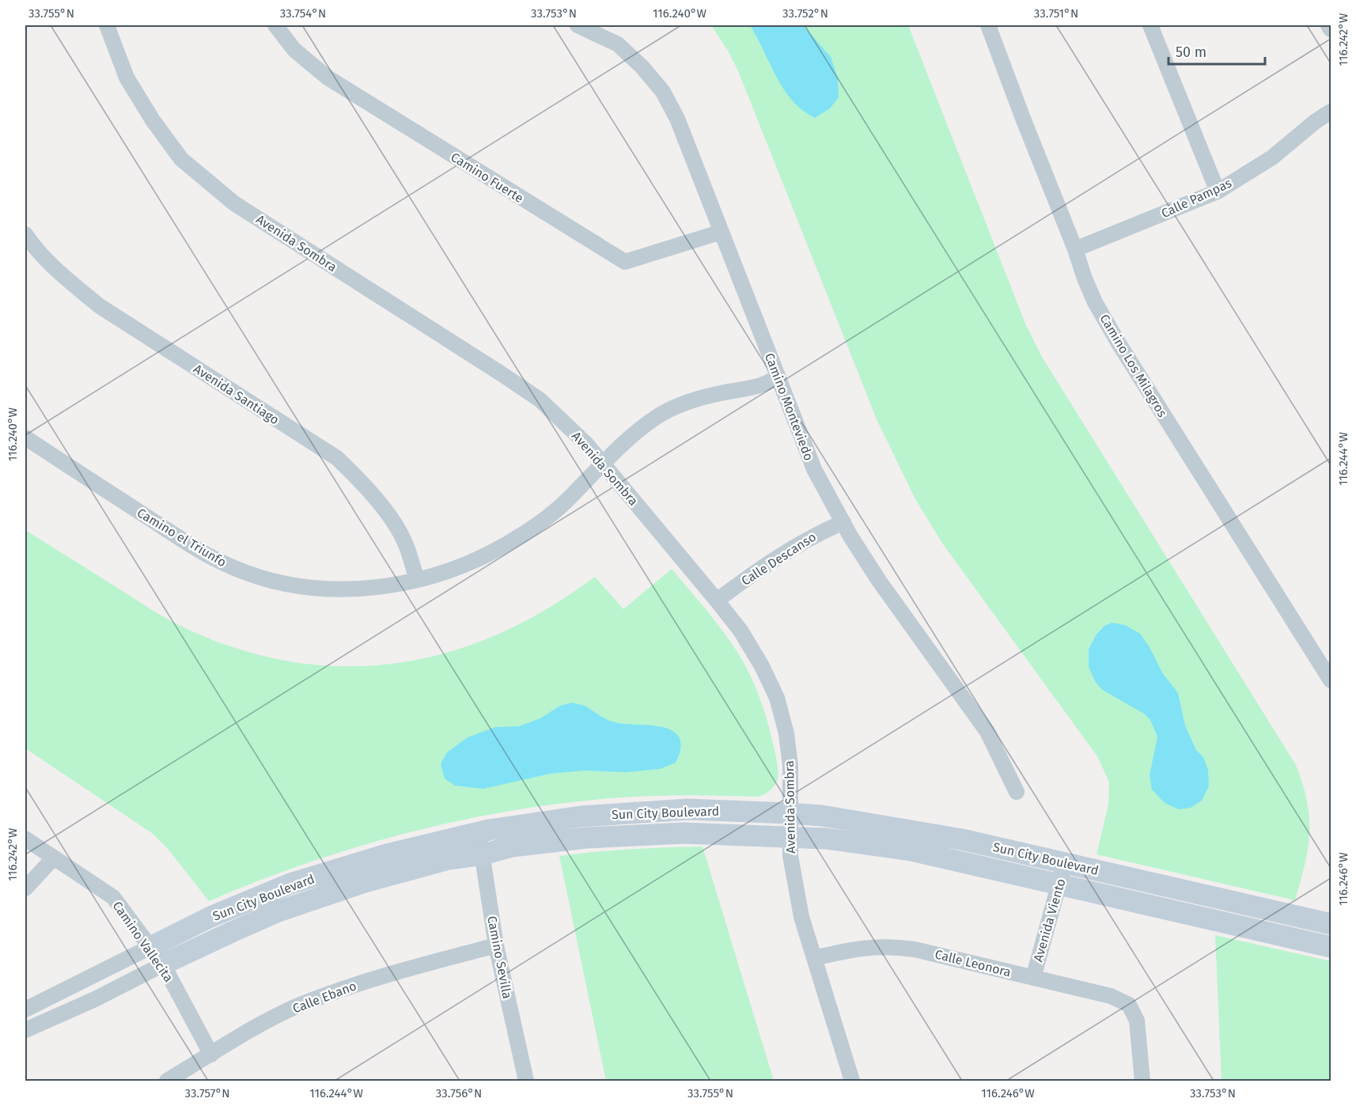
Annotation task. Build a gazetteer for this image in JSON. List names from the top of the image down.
{
  "streets": {
    "street": [
      "Camino Fuerte",
      "Calle Pampas",
      "Avenida Sombra",
      "Camino Los Milagros",
      "Avenida Santiago",
      "Camino Monteviedo",
      "Camino el Triunfo",
      "Calle Descanso",
      "Sun City Boulevard",
      "Avenida Viento",
      "Camino Vallecita",
      "Camino Sevilla",
      "Calle Leonora",
      "Calle Ebano"
    ]
  },
  "crossings": [
    ["Camino Fuerte", "Camino Monteviedo"],
    ["Calle Pampas", "Camino Los Milagros"],
    ["Avenida Sombra", "Camino el Triunfo"],
    ["Avenida Sombra", "Calle Descanso"],
    ["Avenida Sombra", "Sun City Boulevard"],
    ["Avenida Sombra", "Calle Leonora"],
    ["Avenida Santiago", "Camino el Triunfo"],
    ["Camino Monteviedo", "Camino el Triunfo"],
    ["Camino Monteviedo", "Calle Descanso"],
    ["Sun City Boulevard", "Avenida Viento"],
    ["Sun City Boulevard", "Camino Vallecita"],
    ["Sun City Boulevard", "Camino Sevilla"],
    ["Avenida Viento", "Calle Leonora"],
    ["Camino Vallecita", "Calle Ebano"],
    ["Camino Sevilla", "Calle Ebano"]
  ],
  "scale_bar": "50 m",
  "coordinates": [
    "33.755°N",
    "33.754°N",
    "33.753°N",
    "116.240°W",
    "33.752°N",
    "33.751°N",
    "116.242°W",
    "116.244°W",
    "116.246°W",
    "33.757°N",
    "33.756°N"
  ]
}
